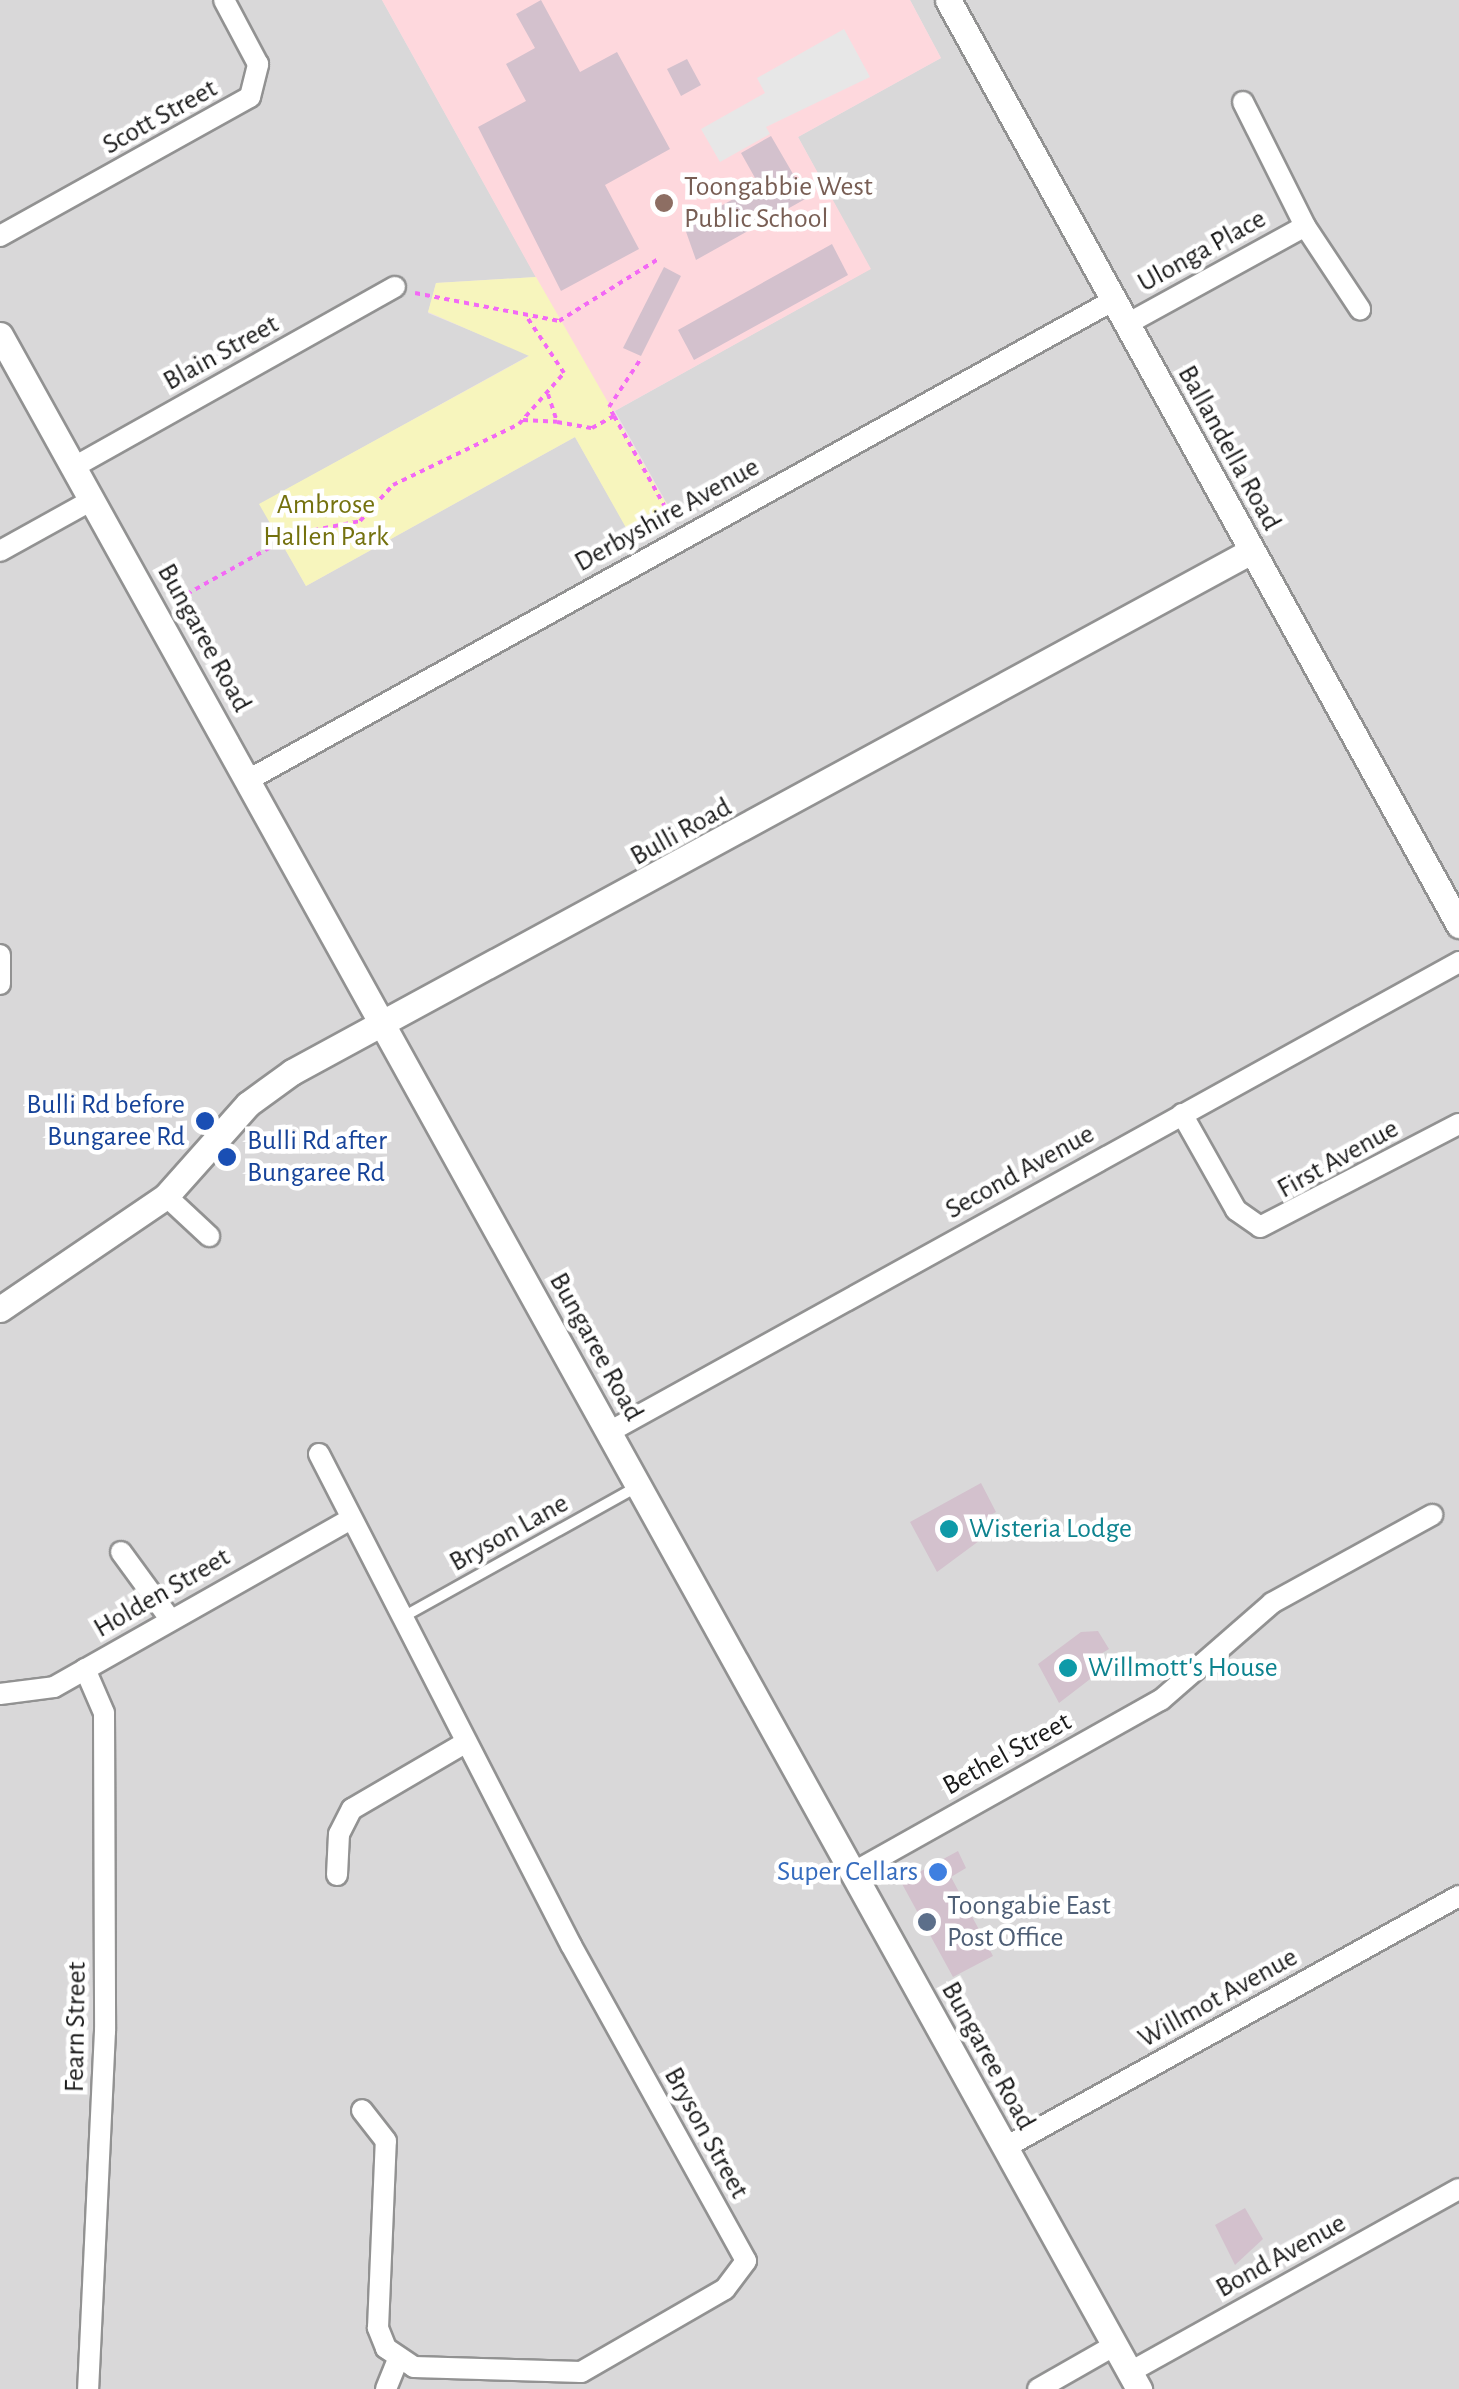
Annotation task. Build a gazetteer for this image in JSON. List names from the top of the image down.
{
  "streets": {
    "street": [
      "Scott Street",
      "Ulonga Place",
      "Blain Street",
      "Ballandella Road",
      "Derbyshire Avenue",
      "Bungaree Road",
      "Bulli Road",
      "First Avenue",
      "Second Avenue",
      "Holden Street",
      "Bethel Street",
      "Willmot Avenue",
      "Fearn Street",
      "Bryson Street",
      "Bond Avenue"
    ],
    "lane": ["Bryson Lane"]
  },
  "crossings": [
    ["Ulonga Place", "Ballandella Road"],
    ["Blain Street", "Bungaree Road"],
    ["Ballandella Road", "Derbyshire Avenue"],
    ["Ballandella Road", "Bulli Road"],
    ["Derbyshire Avenue", "Bungaree Road"],
    ["Bungaree Road", "Bulli Road"],
    ["Bungaree Road", "Second Avenue"],
    ["Bungaree Road", "Bryson Lane"],
    ["Bungaree Road", "Bethel Street"],
    ["Bungaree Road", "Willmot Avenue"],
    ["Bungaree Road", "Bond Avenue"],
    ["First Avenue", "Second Avenue"],
    ["Bryson Lane", "Bryson Street"],
    ["Holden Street", "Fearn Street"],
    ["Holden Street", "Bryson Street"]
  ],
  "parks": ["Ambrose Hallen Park"],
  "places": [
    "Toongabbie West Public School",
    "Bulli Rd before Bungaree Rd",
    "Bulli Rd after Bungaree Rd",
    "Wisteria Lodge",
    "Willmott's House",
    "Super Cellars",
    "Toongabie East Post Office"
  ]
}
